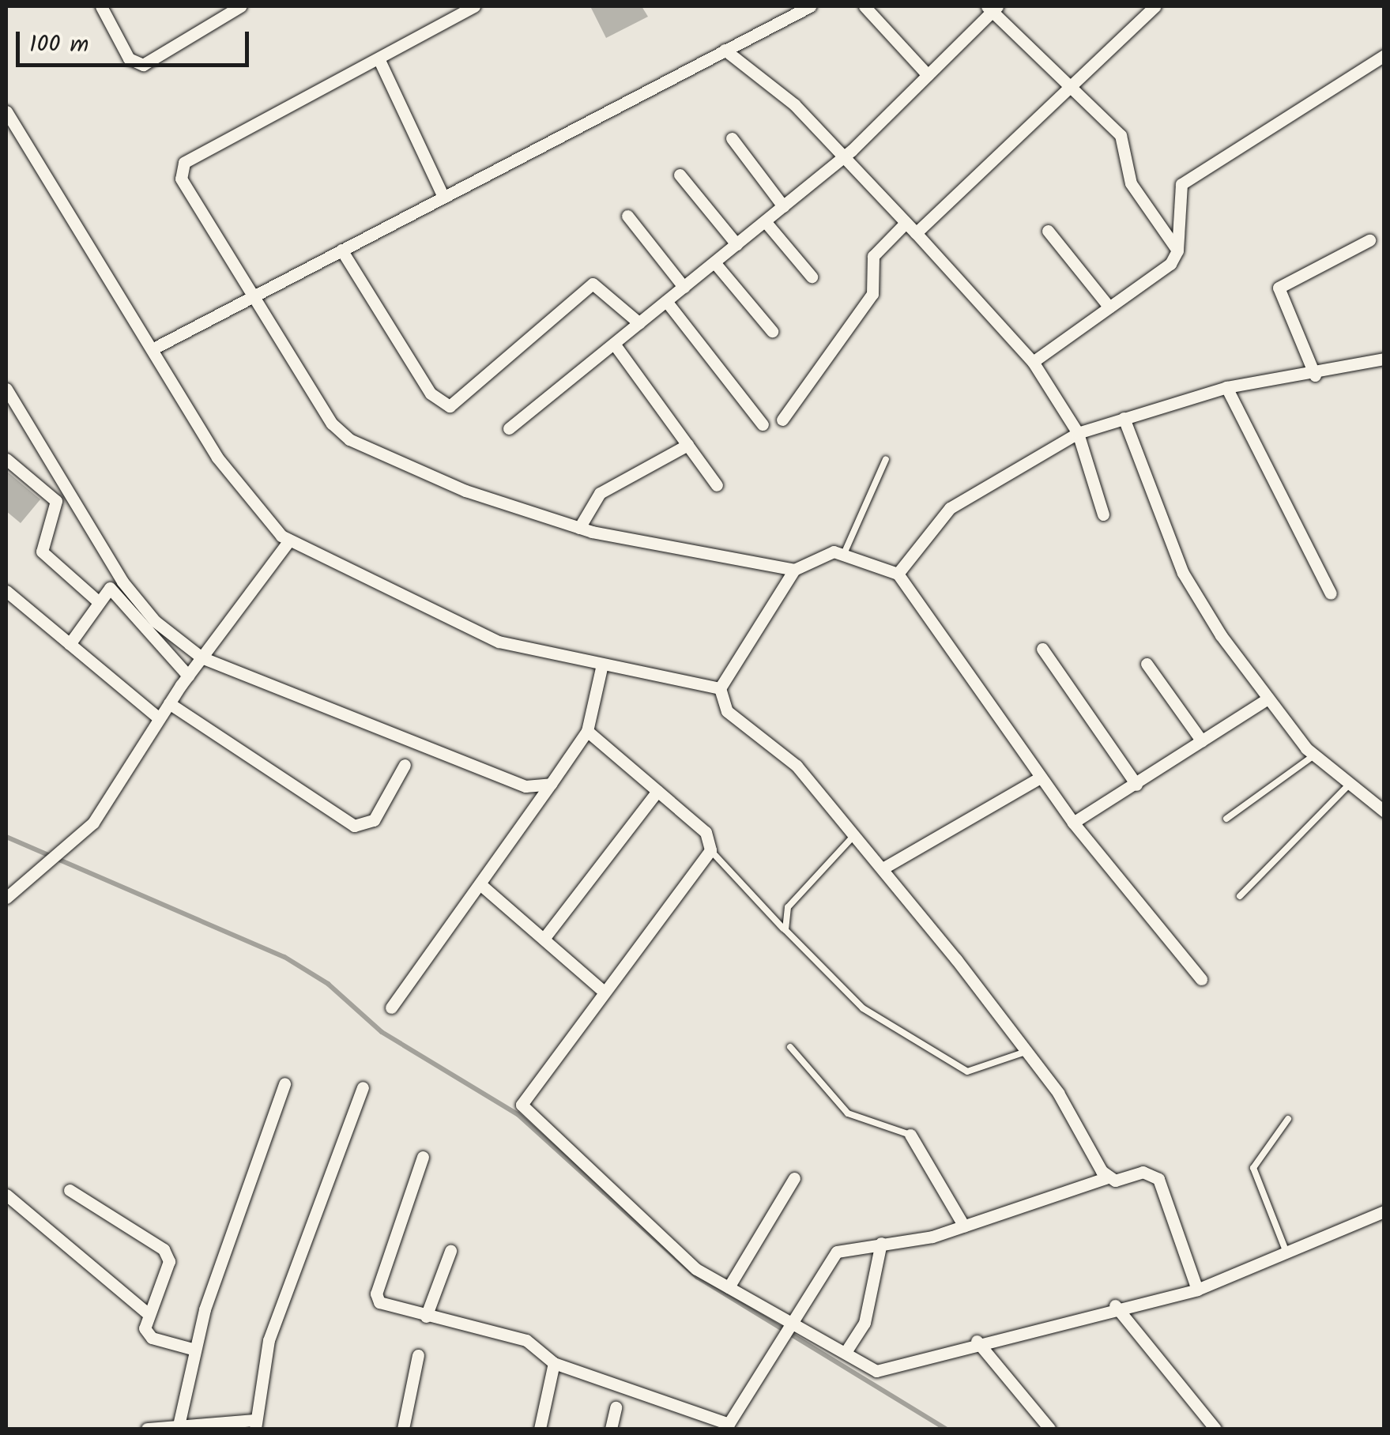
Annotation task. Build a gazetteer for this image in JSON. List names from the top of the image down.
{
  "scale_bar": "100 m"
}
